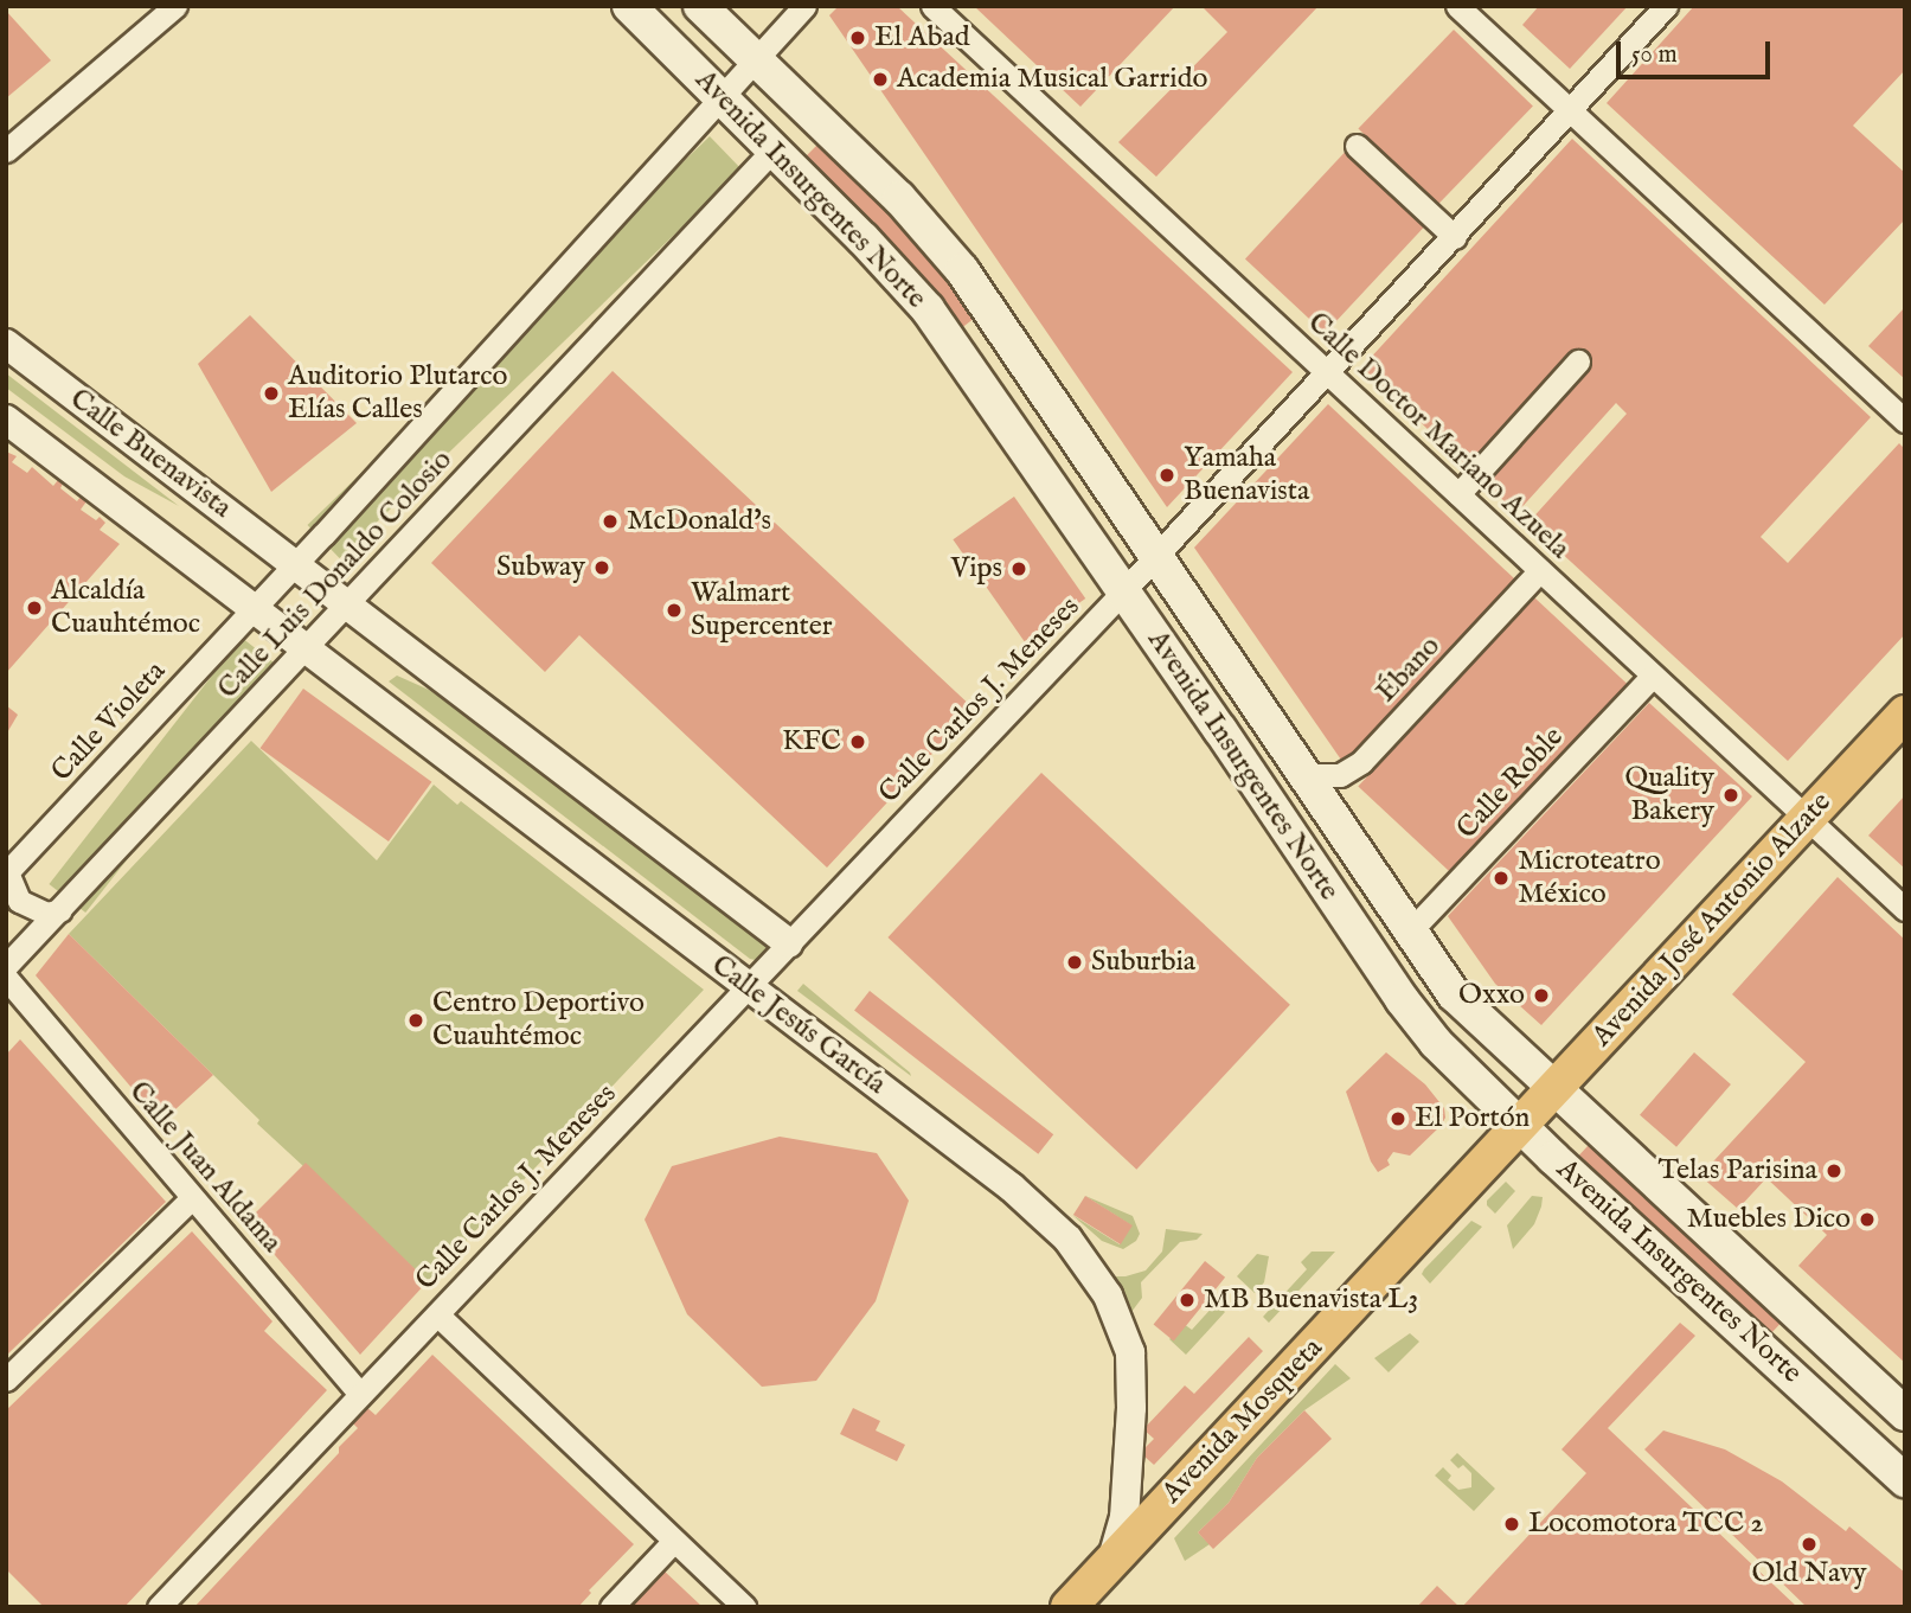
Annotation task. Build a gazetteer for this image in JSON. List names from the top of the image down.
{
  "streets": {
    "main road": ["Avenida Insurgentes Norte", "Avenida José Antonio Alzate", "Avenida Mosqueta"],
    "street": [
      "Calle Doctor Mariano Azuela",
      "Calle Buenavista",
      "Calle Luis Donaldo Colosio",
      "Ébano",
      "Calle Carlos J. Meneses",
      "Calle Violeta",
      "Calle Roble",
      "Calle Jesús García",
      "Calle Juan Aldama"
    ]
  },
  "crossings": [
    ["Avenida Insurgentes Norte", "Calle Luis Donaldo Colosio"],
    ["Avenida Insurgentes Norte", "Ébano"],
    ["Avenida Insurgentes Norte", "Calle Carlos J. Meneses"],
    ["Avenida Insurgentes Norte", "Calle Roble"],
    ["Avenida Insurgentes Norte", "Avenida José Antonio Alzate"],
    ["Avenida Insurgentes Norte", "Avenida Mosqueta"],
    ["Calle Doctor Mariano Azuela", "Ébano"],
    ["Calle Doctor Mariano Azuela", "Calle Carlos J. Meneses"],
    ["Calle Doctor Mariano Azuela", "Calle Roble"],
    ["Calle Doctor Mariano Azuela", "Avenida José Antonio Alzate"],
    ["Calle Buenavista", "Calle Luis Donaldo Colosio"],
    ["Calle Buenavista", "Calle Violeta"],
    ["Calle Buenavista", "Calle Jesús García"],
    ["Calle Luis Donaldo Colosio", "Calle Violeta"],
    ["Calle Luis Donaldo Colosio", "Calle Jesús García"],
    ["Calle Carlos J. Meneses", "Calle Jesús García"],
    ["Calle Carlos J. Meneses", "Calle Juan Aldama"],
    ["Calle Violeta", "Calle Jesús García"],
    ["Avenida José Antonio Alzate", "Avenida Mosqueta"],
    ["Calle Jesús García", "Avenida Mosqueta"]
  ],
  "places": [
    "El Abad",
    "Academia Musical Garrido",
    "Auditorio Plutarco Elías Calles",
    "Yamaha Buenavista",
    "McDonald's",
    "Subway",
    "Vips",
    "Alcaldía Cuauhtémoc",
    "Walmart Supercenter",
    "KFC",
    "Quality Bakery",
    "Microteatro México",
    "Suburbia",
    "Oxxo",
    "Centro Deportivo Cuauhtémoc",
    "El Portón",
    "Telas Parisina",
    "Muebles Dico",
    "MB Buenavista L3",
    "Locomotora TCC 2",
    "Old Navy"
  ],
  "scale_bar": "50 m"
}
